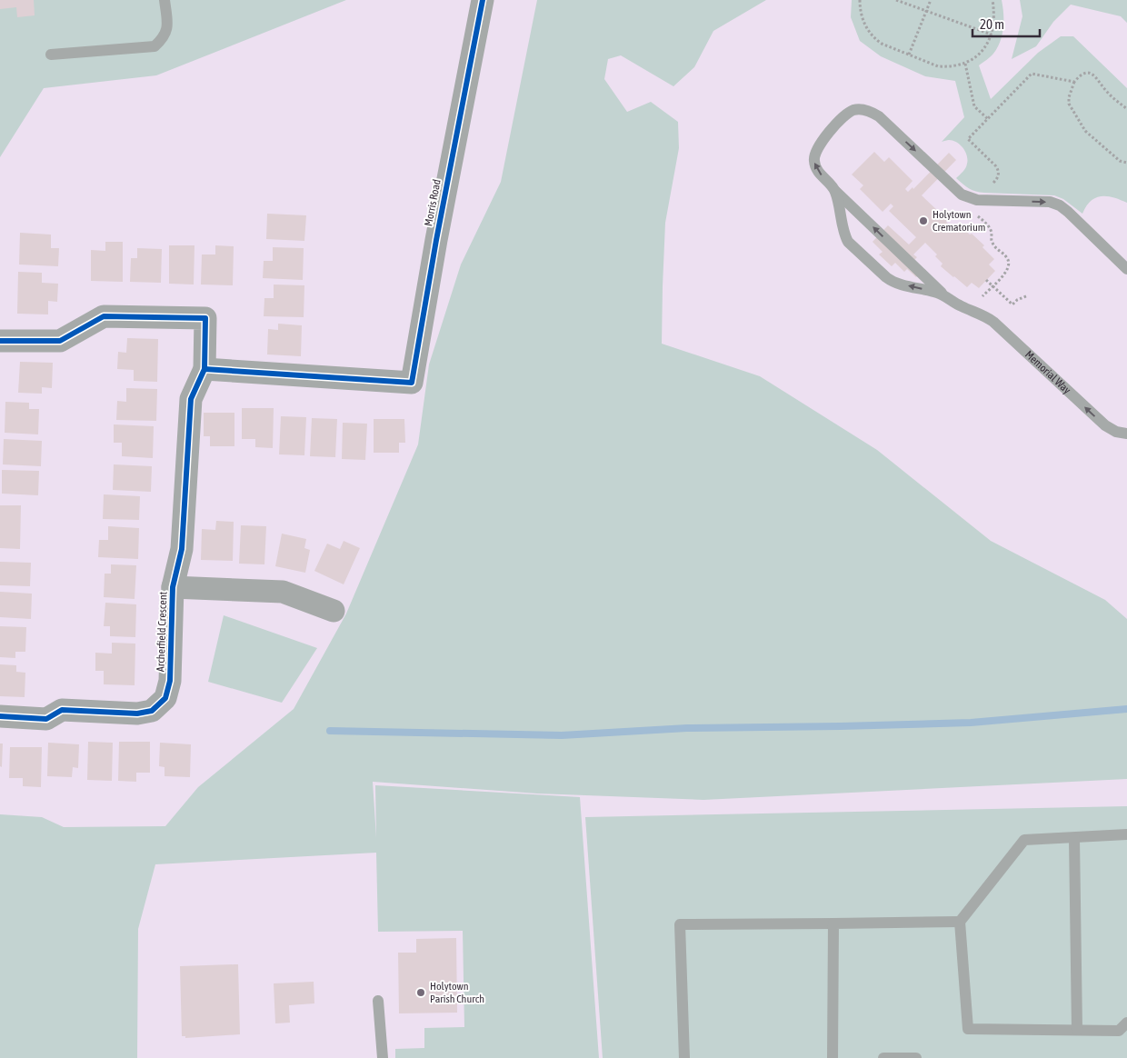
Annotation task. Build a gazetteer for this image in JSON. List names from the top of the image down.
{
  "streets": {
    "street": ["Morris Road", "Archerfield Crescent"],
    "lane": ["Memorial Way"]
  },
  "crossings": [
    ["Morris Road", "Archerfield Crescent"]
  ],
  "one_way": ["Memorial Way"],
  "places": ["Holytown Crematorium", "Holytown Parish Church"],
  "scale_bar": "20 m"
}
